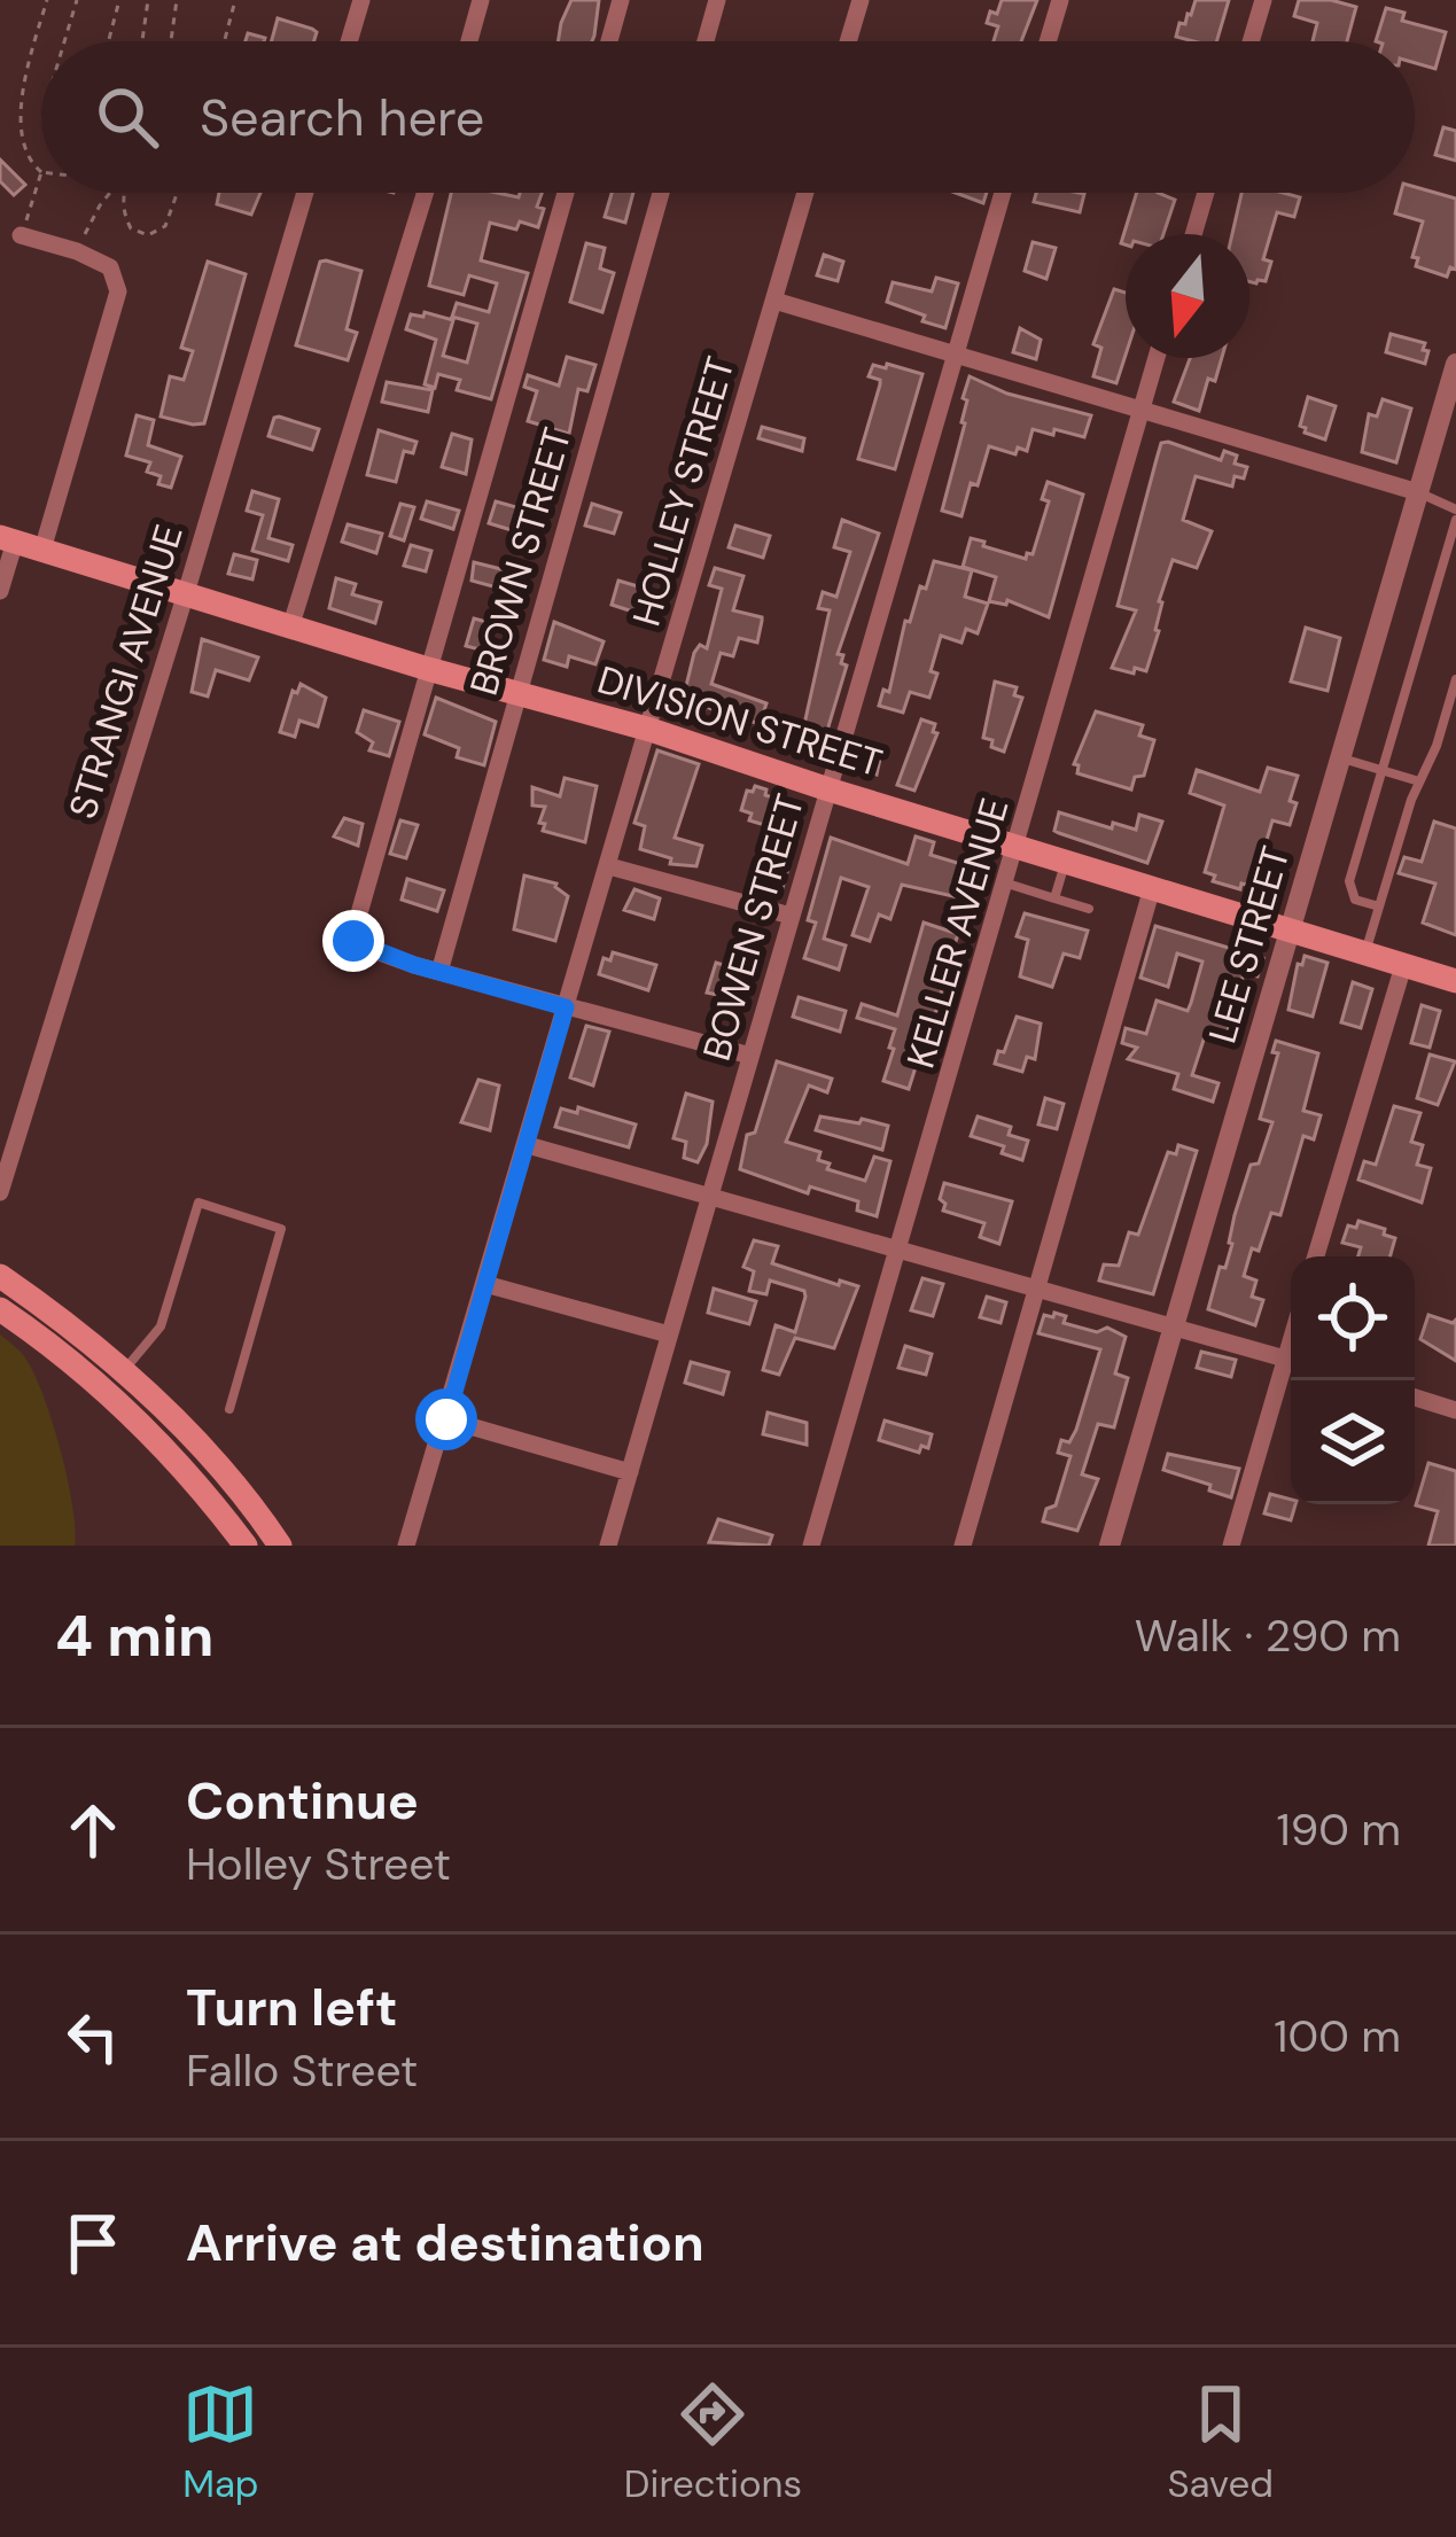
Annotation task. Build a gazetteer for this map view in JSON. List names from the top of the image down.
{
  "streets": {
    "main road": ["DIVISION STREET"],
    "street": [
      "HOLLEY STREET",
      "BROWN STREET",
      "STRANGI AVENUE",
      "BOWEN STREET",
      "KELLER AVENUE",
      "LEE STREET"
    ]
  },
  "crossings": [
    ["HOLLEY STREET", "DIVISION STREET"],
    ["BROWN STREET", "DIVISION STREET"],
    ["STRANGI AVENUE", "DIVISION STREET"],
    ["DIVISION STREET", "BOWEN STREET"],
    ["DIVISION STREET", "KELLER AVENUE"],
    ["DIVISION STREET", "LEE STREET"]
  ],
  "north": "bottom",
  "page": {
    "search": "Search here",
    "heading": ["4 min", "Walk · 290 m"],
    "list": [
      ["Continue", "Holley Street", "190 m"],
      ["Turn left", "Fallo Street", "100 m"],
      "Arrive at destination"
    ],
    "nav": ["Map", "Directions", "Saved"]
  }
}
